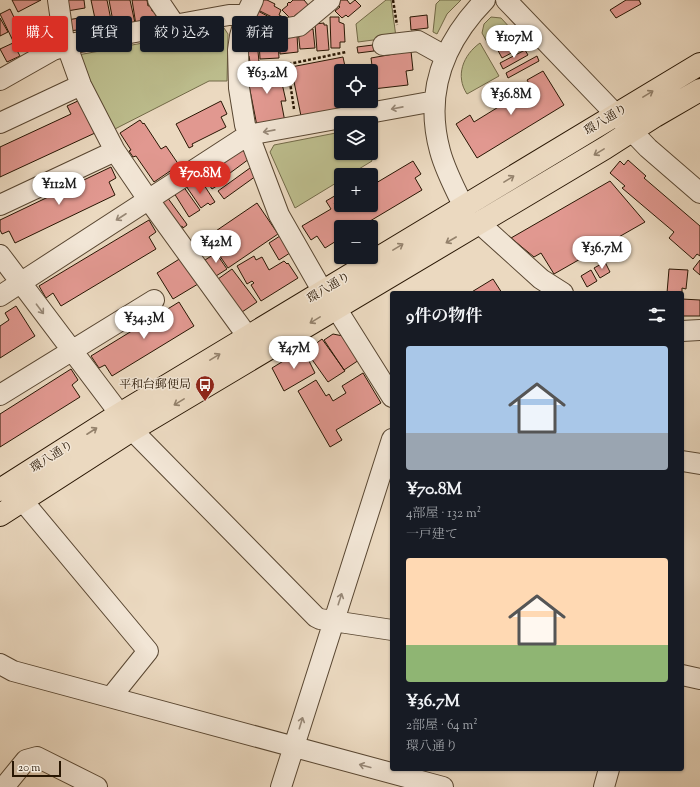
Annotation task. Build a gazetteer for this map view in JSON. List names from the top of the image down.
{
  "streets": {
    "main road": ["環八通り"]
  },
  "places": {
    "bus stop": ["平和台郵便局"]
  },
  "scale_bar": "20 m",
  "page": {
    "chip": [
      "購入",
      "賃貸",
      "絞り込み",
      "新着"
    ],
    "price": [
      "¥107M",
      "¥63.2M",
      "¥36.8M",
      "¥70.8M",
      "¥112M",
      "¥42M",
      "¥36.7M",
      "¥34.3M",
      "¥47M"
    ],
    "map_buttons": ["+", "−"],
    "heading": "9件の物件",
    "list": [
      {
        "name": "¥70.8M",
        "note": "4部屋 · 132 m² · 一戸建て"
      },
      {
        "name": "¥36.7M",
        "note": "2部屋 · 64 m² · 環八通り"
      }
    ],
    "scale": "20 m"
  }
}
